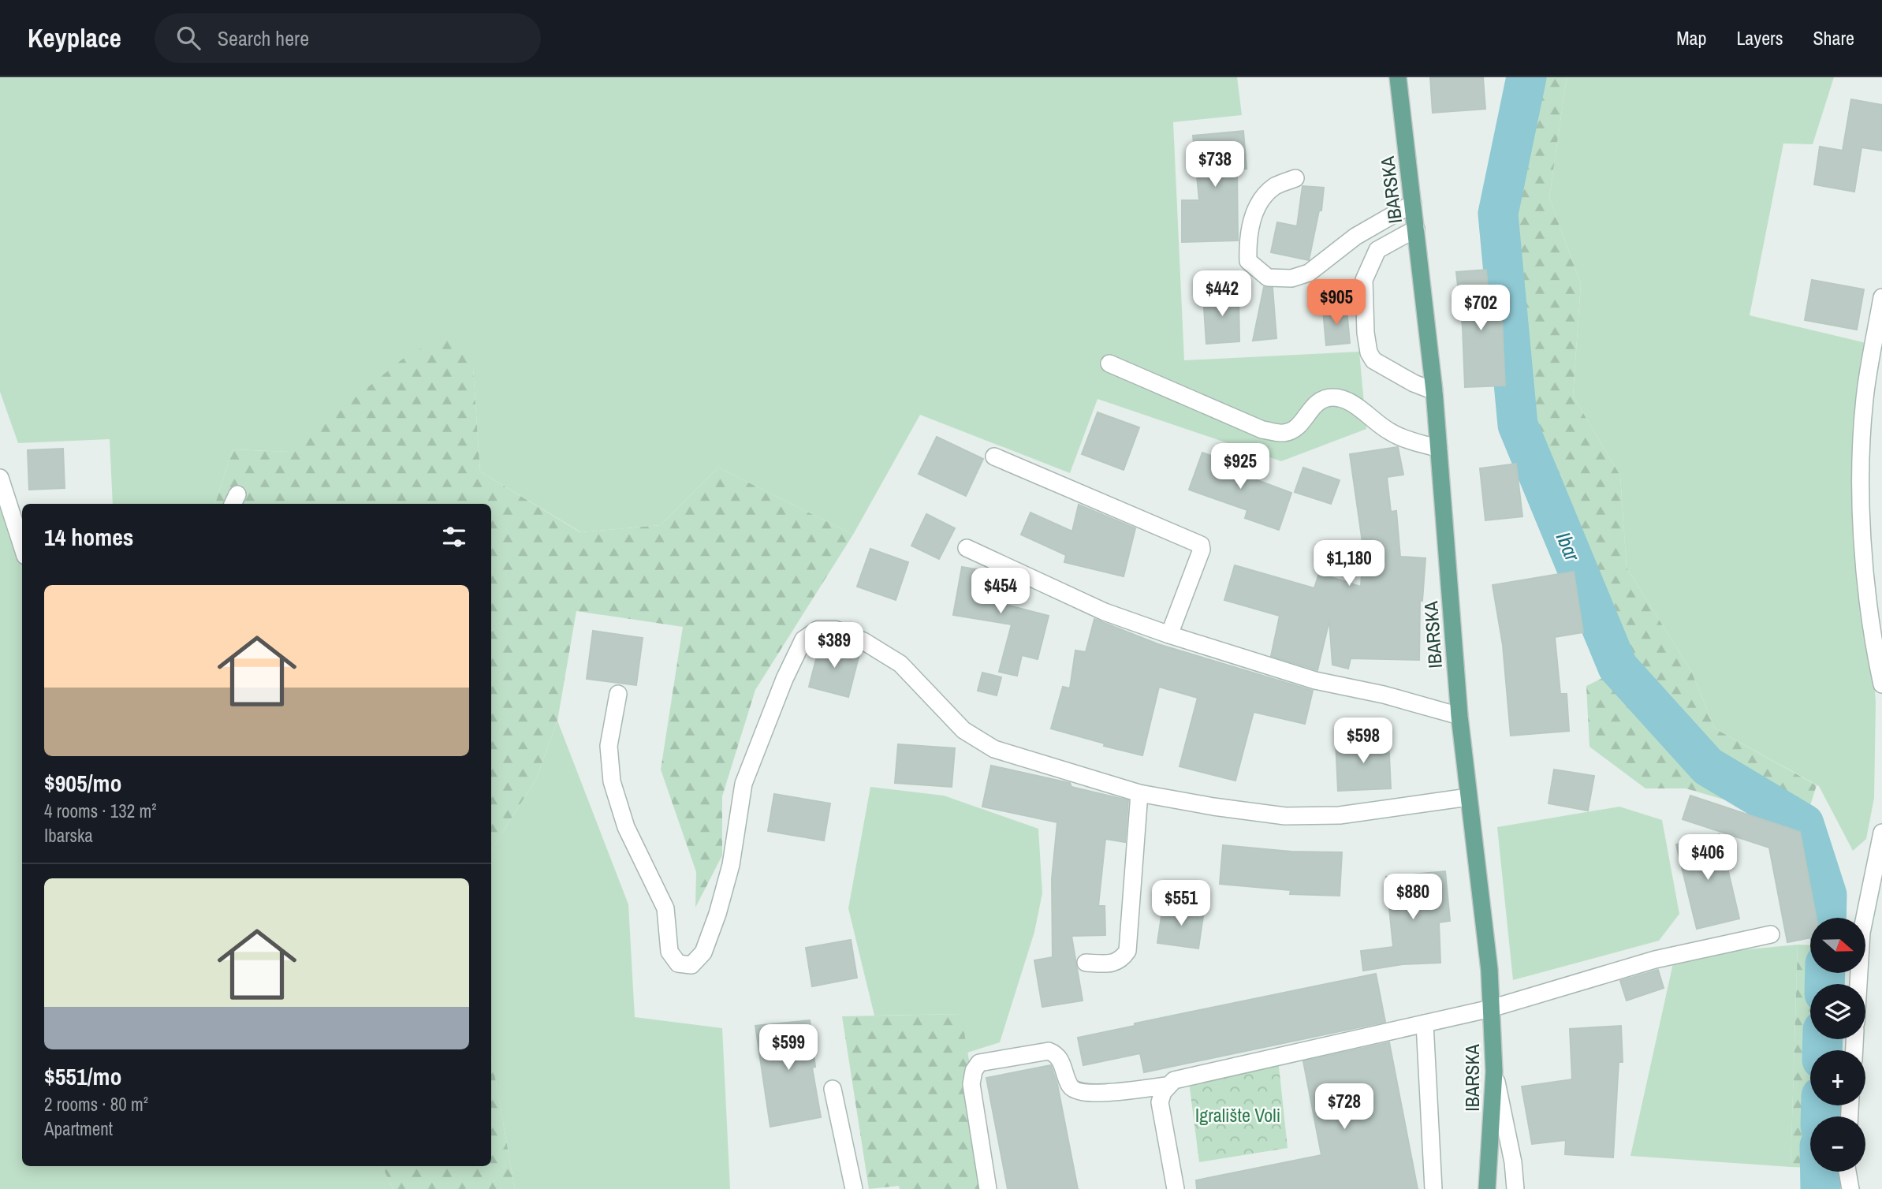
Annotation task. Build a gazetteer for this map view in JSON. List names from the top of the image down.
{
  "streets": {
    "main road": ["IBARSKA"]
  },
  "water": ["Ibar"],
  "parks": ["Igralište Voli"],
  "north": "right",
  "page": {
    "header": "Keyplace",
    "search": "Search here",
    "nav": ["Map", "Layers", "Share"],
    "price": [
      "$738",
      "$442",
      "$905",
      "$702",
      "$925",
      "$1,180",
      "$454",
      "$389",
      "$598",
      "$406",
      "$880",
      "$551",
      "$599",
      "$728"
    ],
    "heading": "14 homes",
    "list": [
      {
        "name": "$905/mo",
        "note": "4 rooms · 132 m² · Ibarska"
      },
      {
        "name": "$551/mo",
        "note": "2 rooms · 80 m² · Apartment"
      }
    ],
    "map_buttons": ["+", "−"]
  }
}
